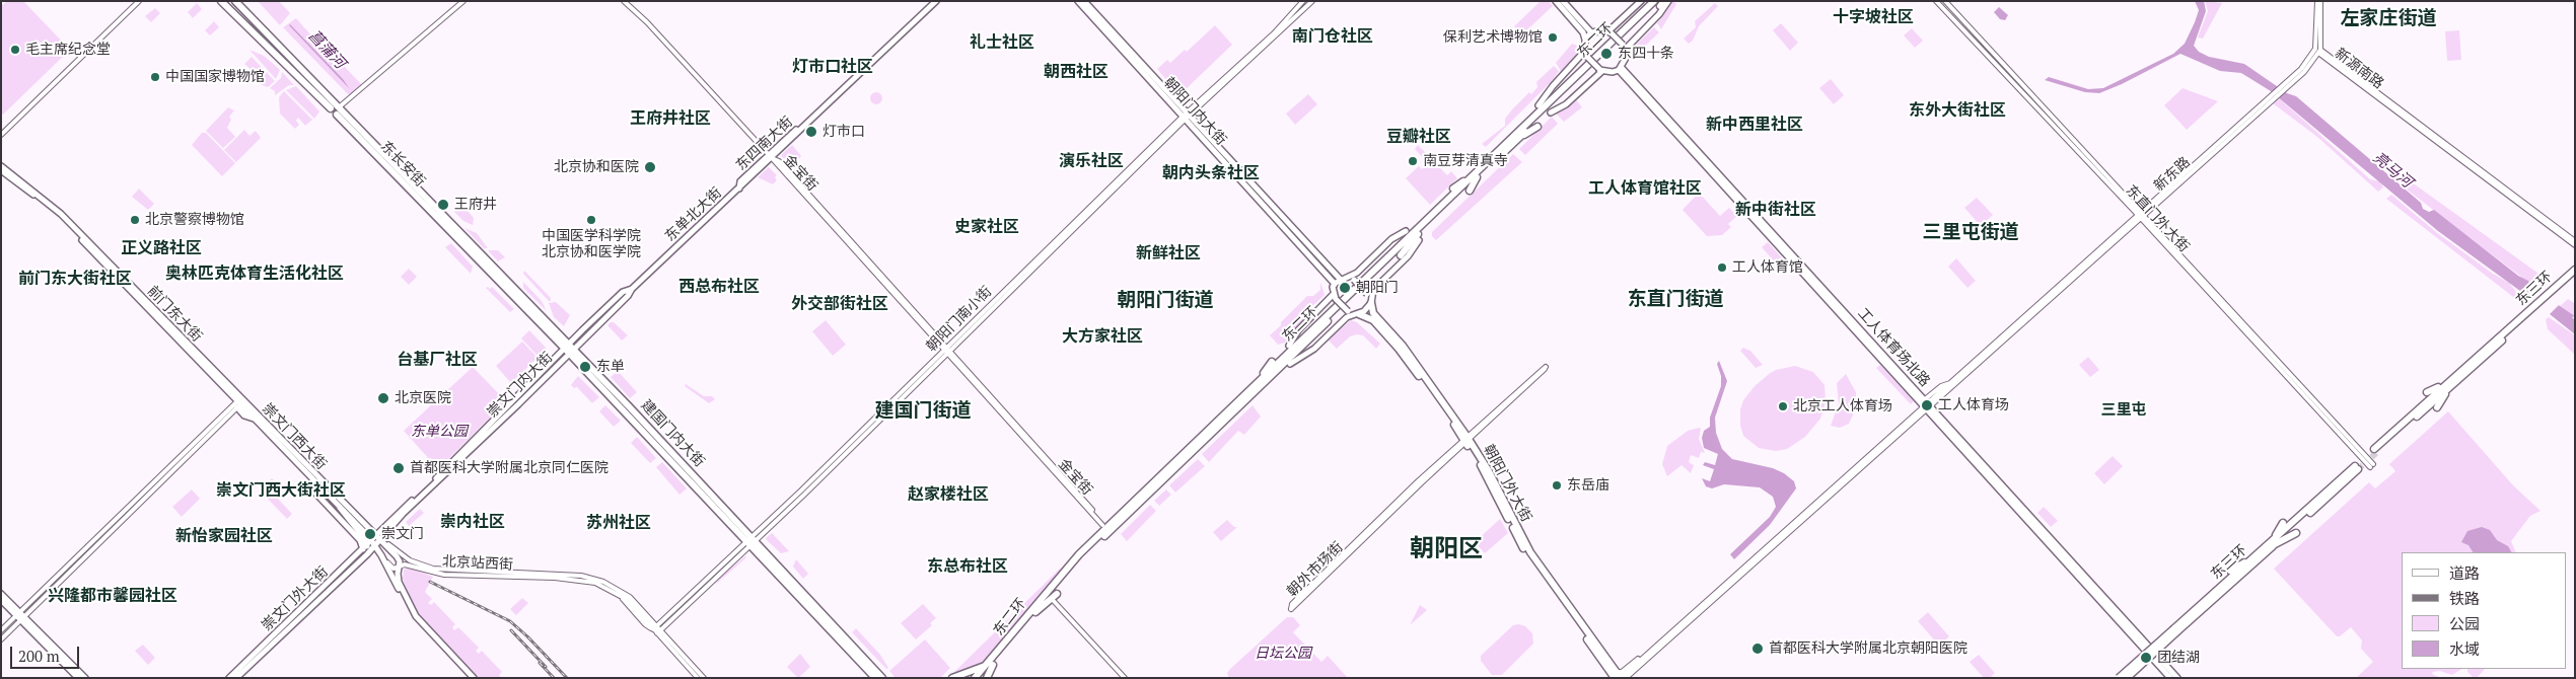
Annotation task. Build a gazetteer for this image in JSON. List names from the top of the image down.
{
  "streets": {
    "highway": [
      "东二环",
      "东长安街",
      "东三环",
      "建国门内大街",
      "朝阳门外大街"
    ],
    "main road": [
      "新源南路",
      "朝阳门内大街",
      "东四南大街",
      "金宝街",
      "新东路",
      "东单北大街",
      "东直门外大街",
      "前门东大街",
      "朝阳门南小街",
      "工人体育场北路",
      "崇文门内大街",
      "崇文门西大街",
      "北京站西街",
      "朝外市场街",
      "崇文门外大街"
    ]
  },
  "crossings": [
    ["新源南路", "新东路"],
    ["朝阳门内大街", "朝阳门南小街"],
    ["东四南大街", "金宝街"],
    ["东四南大街", "东单北大街"],
    ["东长安街", "东单北大街"],
    ["东长安街", "崇文门内大街"],
    ["东长安街", "建国门内大街"],
    ["金宝街", "东单北大街"],
    ["金宝街", "朝阳门南小街"],
    ["新东路", "东直门外大街"],
    ["新东路", "工人体育场北路"],
    ["东单北大街", "崇文门内大街"],
    ["东单北大街", "建国门内大街"],
    ["前门东大街", "崇文门西大街"],
    ["朝阳门南小街", "建国门内大街"],
    ["崇文门内大街", "建国门内大街"],
    ["崇文门内大街", "崇文门西大街"],
    ["崇文门内大街", "北京站西街"],
    ["崇文门内大街", "崇文门外大街"],
    ["崇文门西大街", "北京站西街"],
    ["崇文门西大街", "崇文门外大街"],
    ["朝阳门外大街", "朝外市场街"],
    ["北京站西街", "崇文门外大街"]
  ],
  "districts": [
    "十字坡社区",
    "左家庄街道",
    "南门仓社区",
    "礼士社区",
    "灯市口社区",
    "朝西社区",
    "东外大街社区",
    "王府井社区",
    "新中西里社区",
    "豆瓣社区",
    "演乐社区",
    "朝内头条社区",
    "工人体育馆社区",
    "新中街社区",
    "史家社区",
    "三里屯街道",
    "正义路社区",
    "新鲜社区",
    "奥林匹克体育生活化社区",
    "前门东大街社区",
    "西总布社区",
    "东直门街道",
    "朝阳门街道",
    "外交部街社区",
    "大方家社区",
    "台基厂社区",
    "三里屯",
    "建国门街道",
    "崇文门西大街社区",
    "赵家楼社区",
    "崇内社区",
    "苏州社区",
    "新怡家园社区",
    "朝阳区",
    "东总布社区",
    "兴隆都市馨园社区"
  ],
  "water": ["菖蒲河", "亮马河"],
  "parks": ["东单公园", "日坛公园"],
  "places": [
    "保利艺术博物馆",
    "毛主席纪念堂",
    "东四十条",
    "中国国家博物馆",
    "灯市口",
    "南豆芽清真寺",
    "北京协和医院",
    "王府井",
    "北京警察博物馆",
    "中国医学科学院 北京协和医学院",
    "工人体育馆",
    "朝阳门",
    "东单",
    "北京医院",
    "工人体育场",
    "北京工人体育场",
    "首都医科大学附属北京同仁医院",
    "东岳庙",
    "崇文门",
    "首都医科大学附属北京朝阳医院",
    "团结湖"
  ],
  "legend": [
    "道路",
    "铁路",
    "公园",
    "水域"
  ],
  "scale_bar": "200 m"
}
